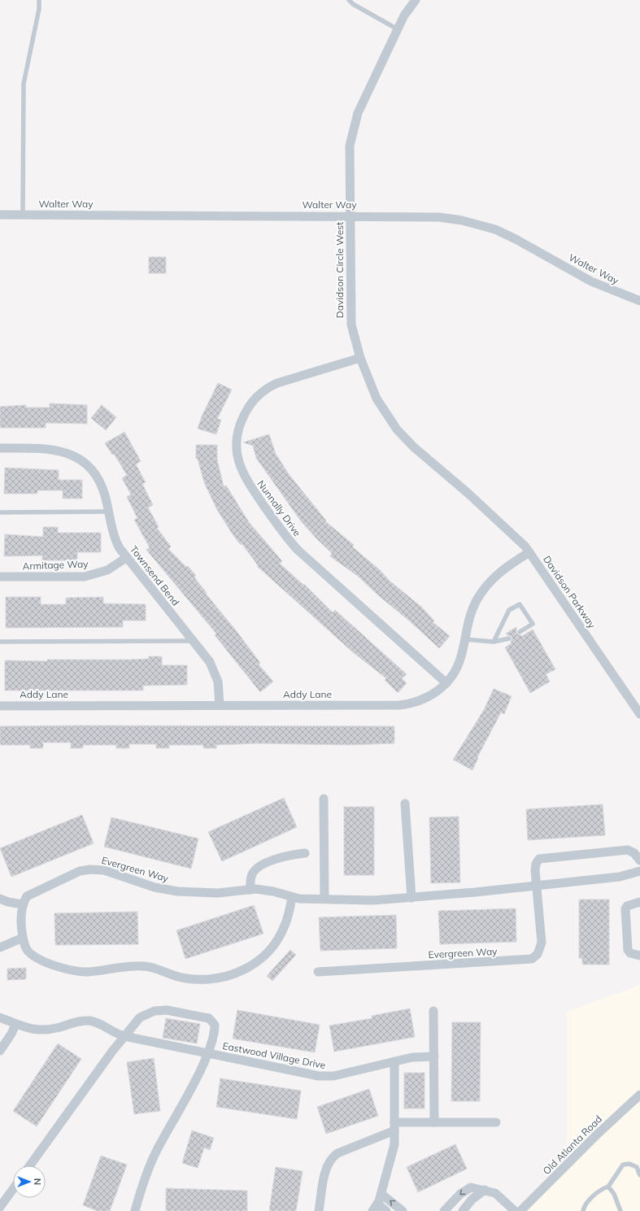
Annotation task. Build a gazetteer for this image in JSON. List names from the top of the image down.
{
  "streets": {
    "street": [
      "Walter Way",
      "Davidson Circle West",
      "Nunnally Drive",
      "Armitage Way",
      "Townsend Bend",
      "Davidson Parkway",
      "Addy Lane",
      "Evergreen Way",
      "Eastwood Village Drive",
      "Old Atlanta Road"
    ]
  },
  "crossings": [
    ["Walter Way", "Davidson Circle West"],
    ["Davidson Circle West", "Nunnally Drive"],
    ["Davidson Circle West", "Davidson Parkway"],
    ["Nunnally Drive", "Addy Lane"],
    ["Armitage Way", "Townsend Bend"],
    ["Townsend Bend", "Addy Lane"],
    ["Davidson Parkway", "Addy Lane"]
  ],
  "north": "right"
}
